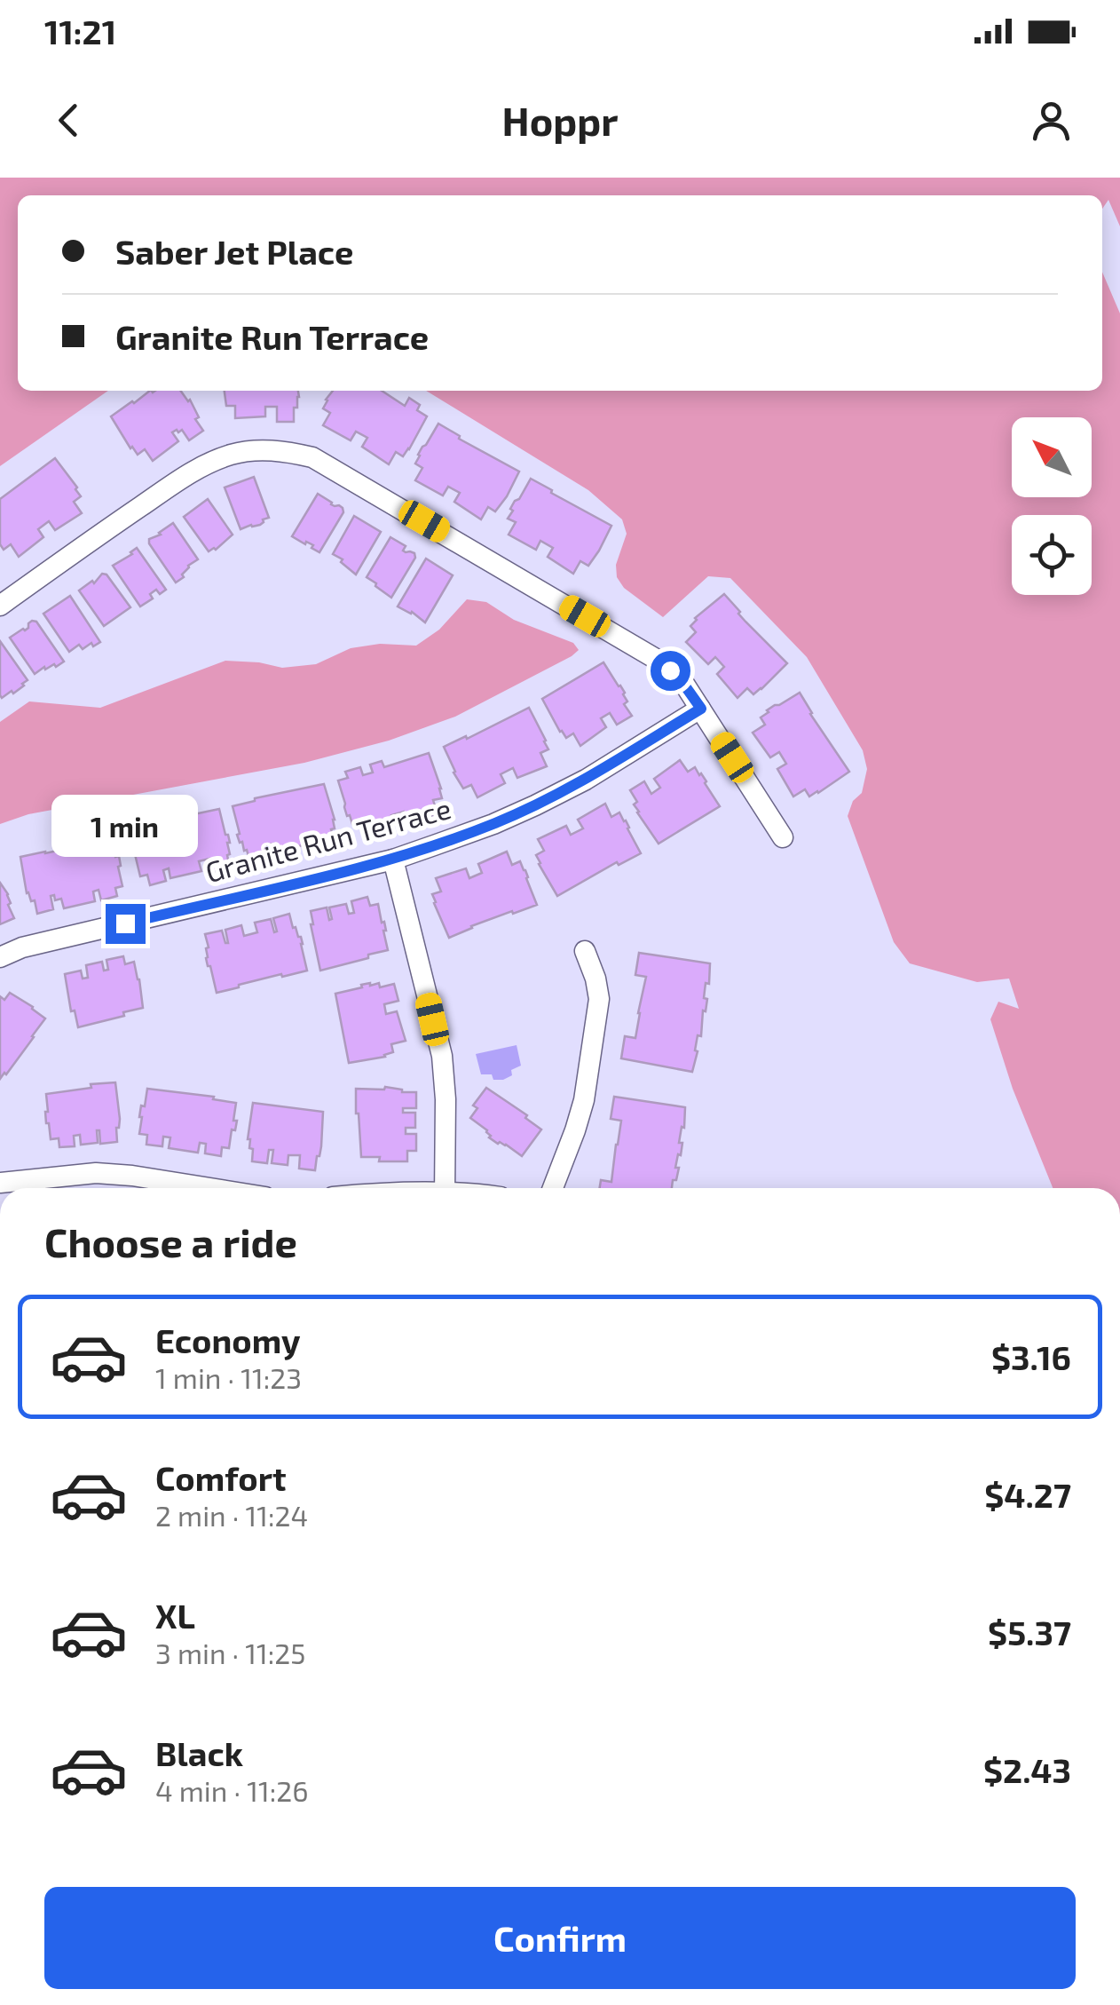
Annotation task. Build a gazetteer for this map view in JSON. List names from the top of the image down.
{
  "streets": {
    "street": ["Granite Run Terrace"]
  },
  "north": "top left",
  "page": {
    "status": "11:21",
    "header": "Hoppr",
    "banner": ["Saber Jet Place", "Granite Run Terrace"],
    "bubble": "1 min",
    "heading": "Choose a ride",
    "list": [
      {
        "name": "Economy",
        "note": "1 min · 11:23",
        "value": "$3.16"
      },
      {
        "name": "Comfort",
        "note": "2 min · 11:24",
        "value": "$4.27"
      },
      {
        "name": "XL",
        "note": "3 min · 11:25",
        "value": "$5.37"
      },
      {
        "name": "Black",
        "note": "4 min · 11:26",
        "value": "$2.43"
      }
    ],
    "buttons": "Confirm"
  }
}
